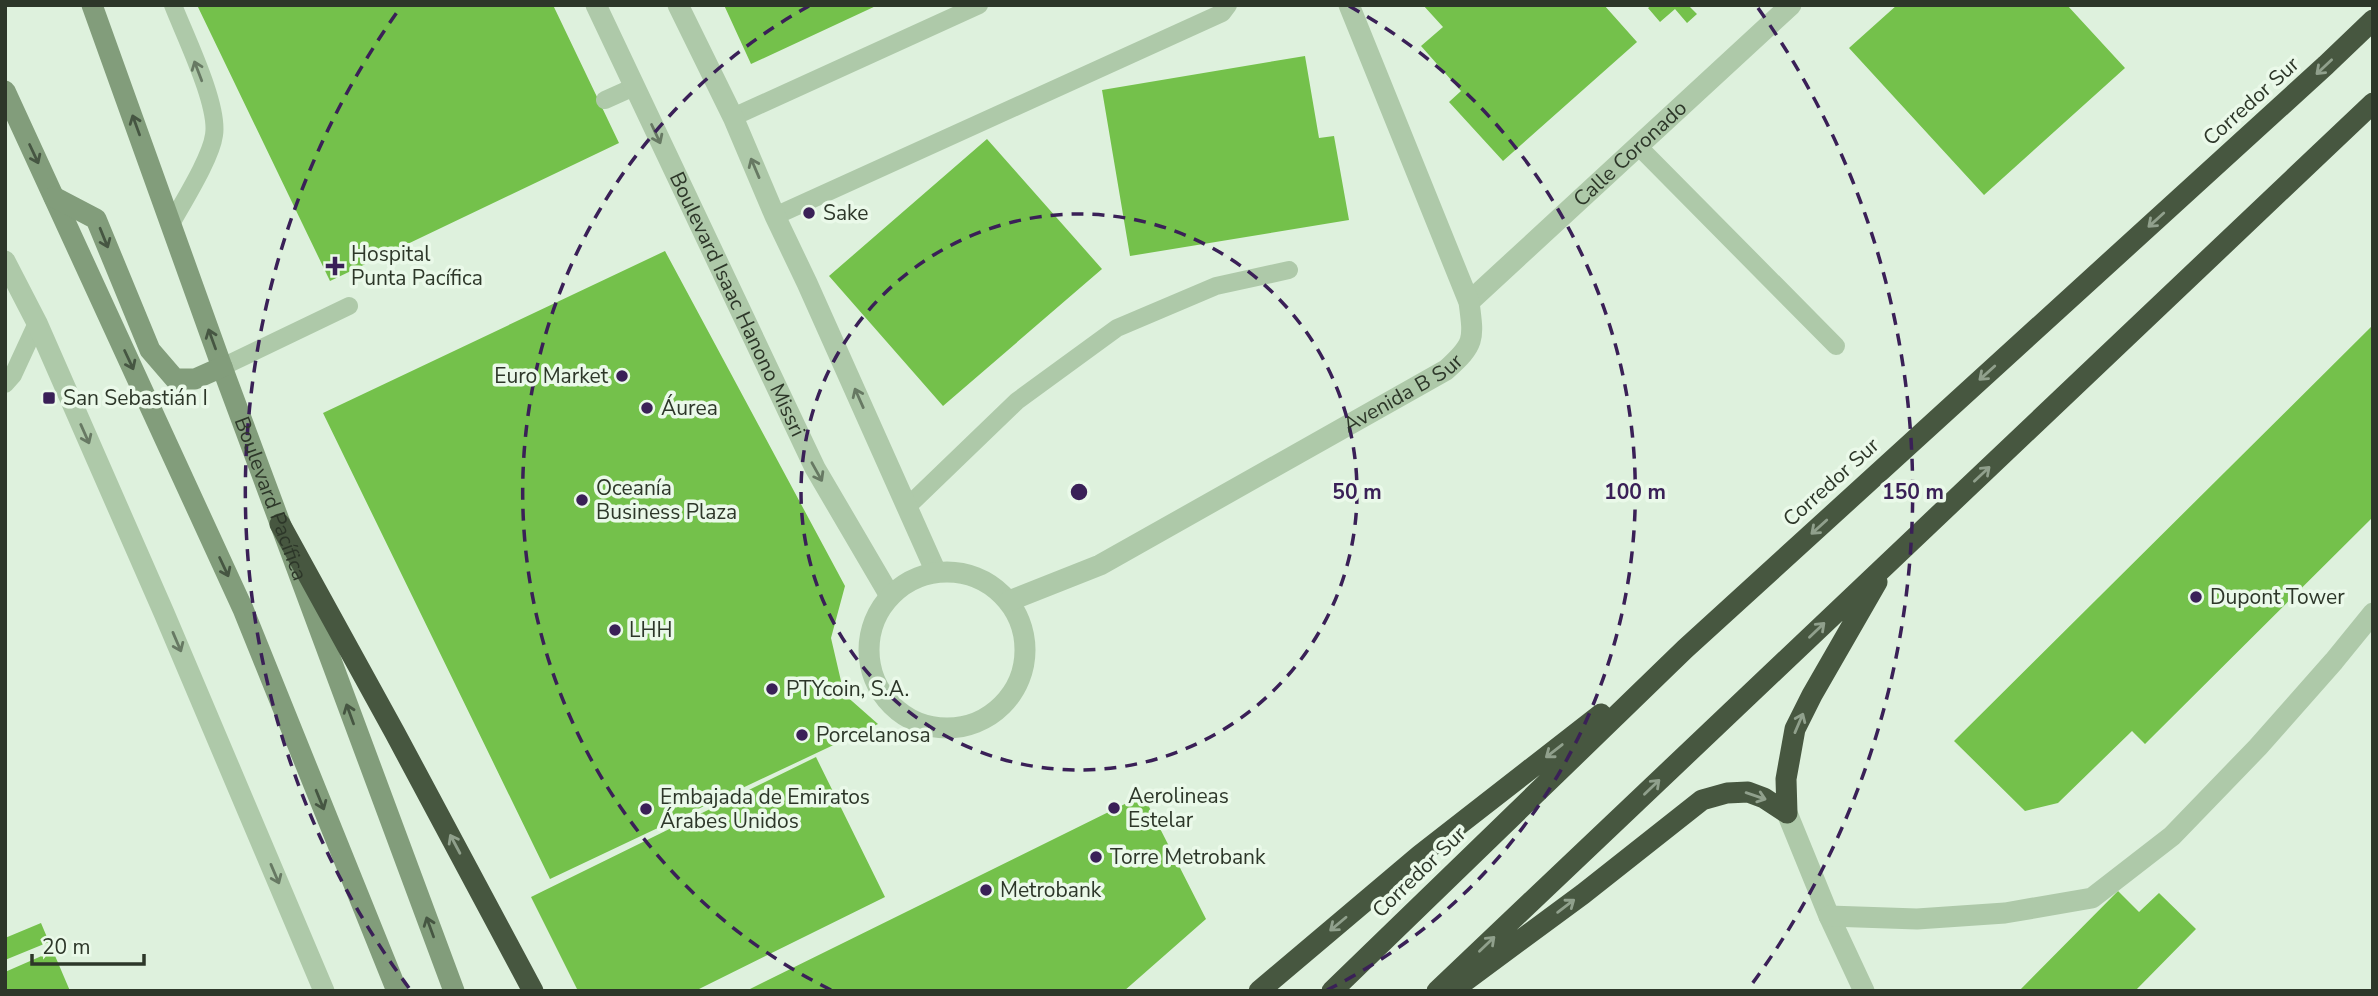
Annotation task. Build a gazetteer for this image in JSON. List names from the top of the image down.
{
  "streets": {
    "highway": ["Corredor Sur"],
    "street": [
      "Calle Coronado",
      "Boulevard Isaac Hanono Missri",
      "Avenida B Sur",
      "Boulevard Pacífica"
    ]
  },
  "crossings": [
    ["Calle Coronado", "Avenida B Sur"],
    ["Boulevard Isaac Hanono Missri", "Avenida B Sur"]
  ],
  "places": {
    "other": [
      "Sake",
      "Euro Market",
      "Áurea",
      "Oceanía Business Plaza",
      "Dupont Tower",
      "LHH",
      "PTYcoin, S.A.",
      "Porcelanosa",
      "Aerolineas Estelar",
      "Embajada de Emiratos Árabes Unidos",
      "Torre Metrobank",
      "Metrobank"
    ],
    "health": ["Hospital Punta Pacífica"],
    "transit": ["San Sebastián I"]
  },
  "scale_bar": "20 m",
  "rings": ["50 m", "100 m", "150 m"]
}
